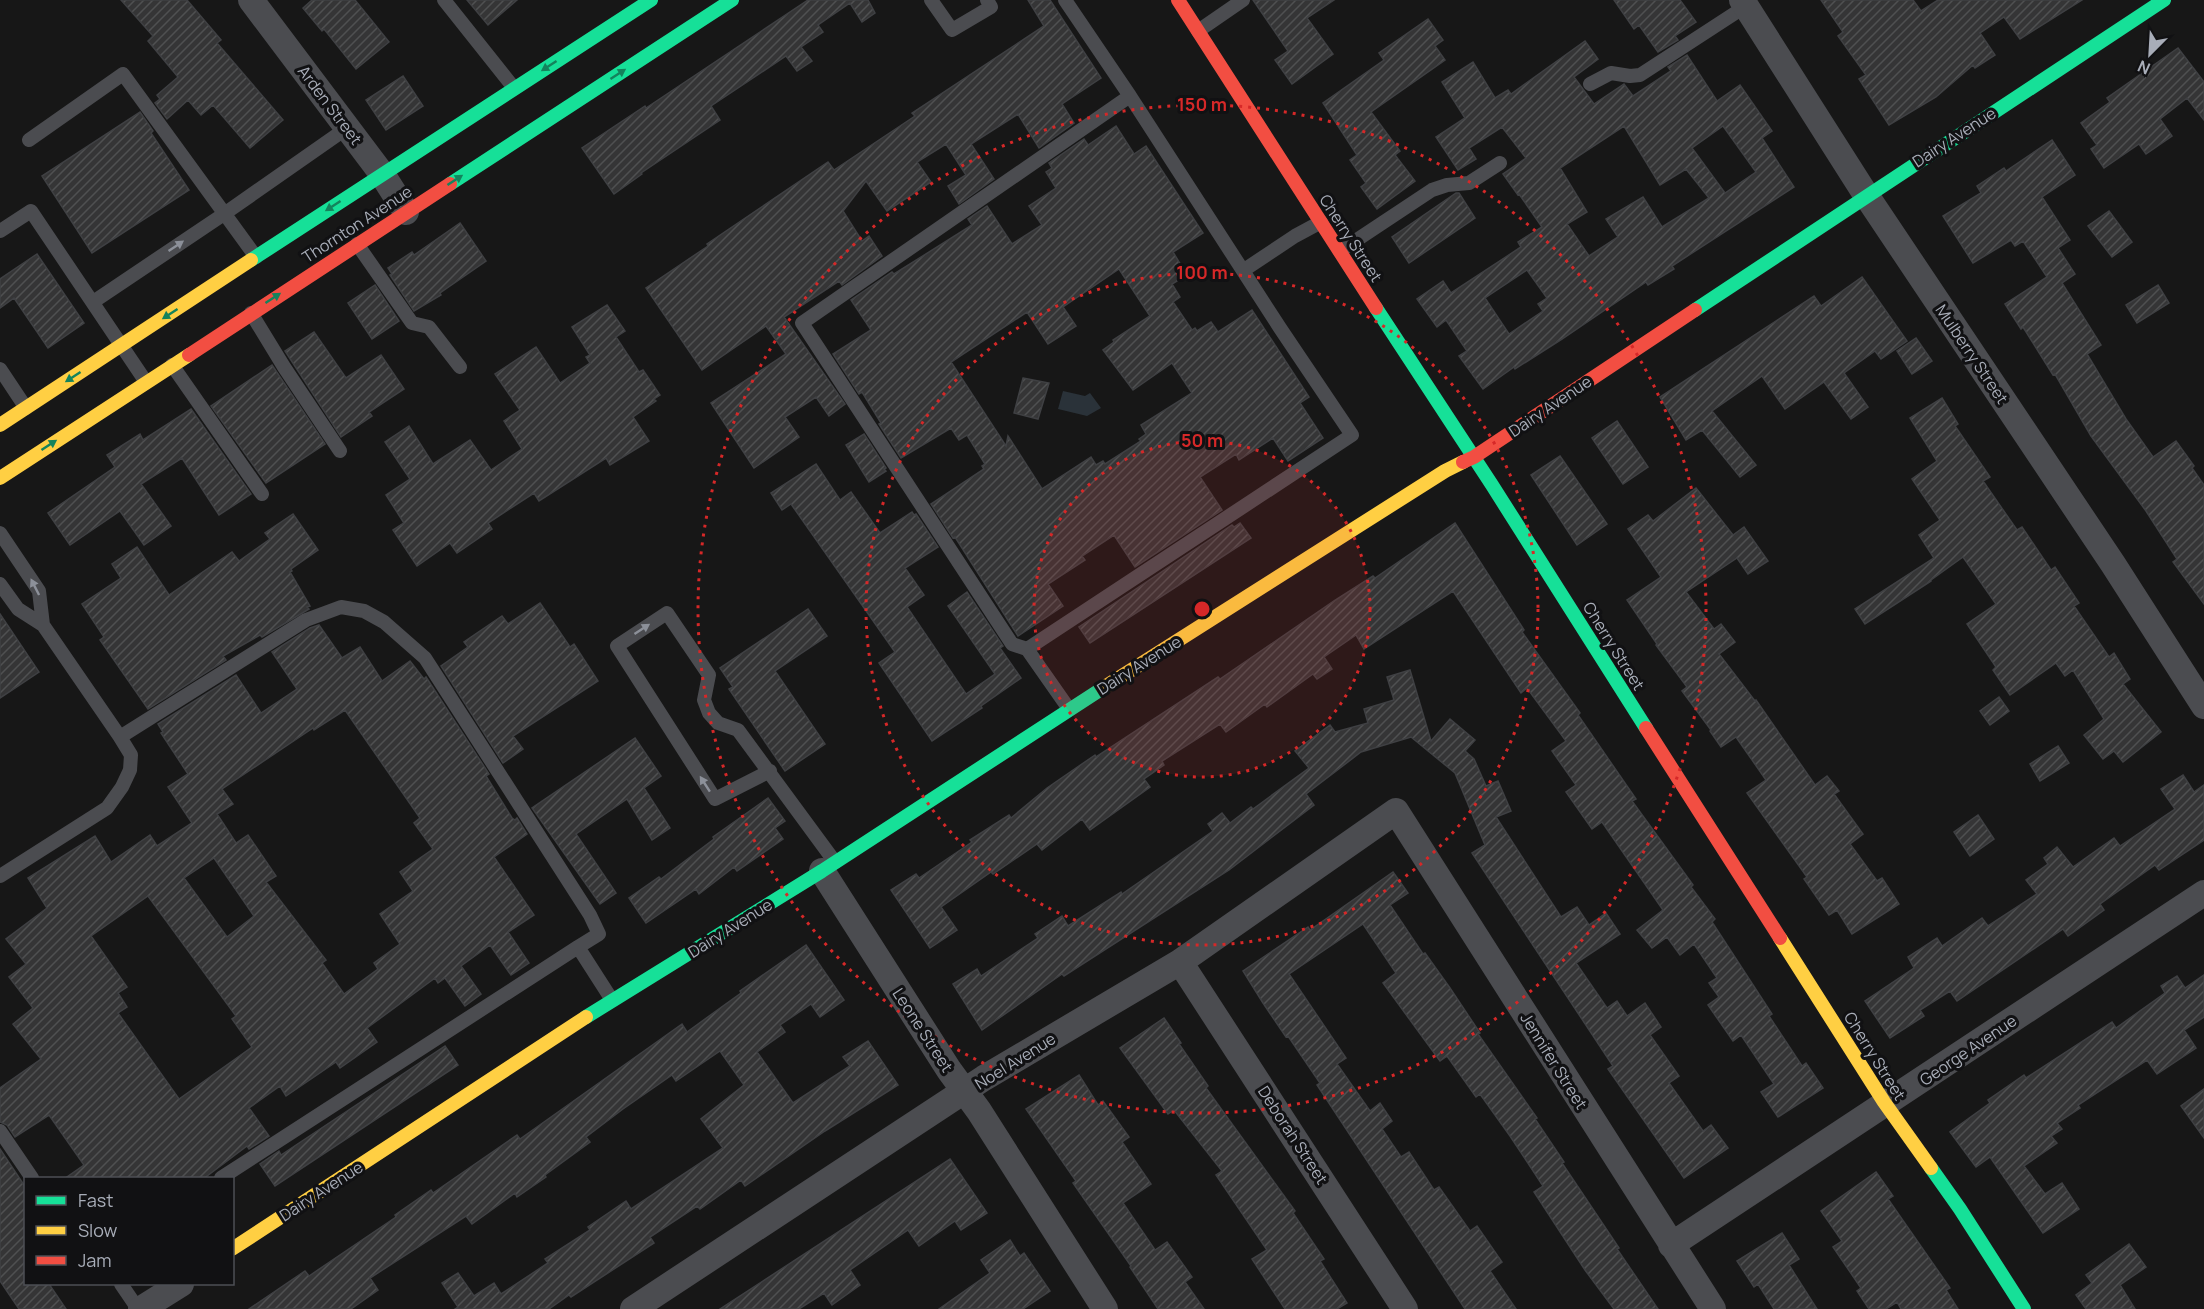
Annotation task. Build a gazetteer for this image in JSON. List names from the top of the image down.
{
  "streets": {
    "street": [
      "Arden Street",
      "Dairy Avenue",
      "Thornton Avenue",
      "Cherry Street",
      "Mulberry Street",
      "Leone Street",
      "George Avenue",
      "Noel Avenue",
      "Jennifer Street",
      "Deborah Street"
    ]
  },
  "crossings": [
    ["Arden Street", "Thornton Avenue"],
    ["Dairy Avenue", "Cherry Street"],
    ["Dairy Avenue", "Mulberry Street"],
    ["Dairy Avenue", "Leone Street"],
    ["Cherry Street", "George Avenue"],
    ["Leone Street", "Noel Avenue"],
    ["George Avenue", "Jennifer Street"],
    ["Noel Avenue", "Jennifer Street"],
    ["Noel Avenue", "Deborah Street"]
  ],
  "legend": ["Fast", "Slow", "Jam"],
  "north": "bottom left",
  "rings": ["150 m", "100 m", "50 m"]
}
